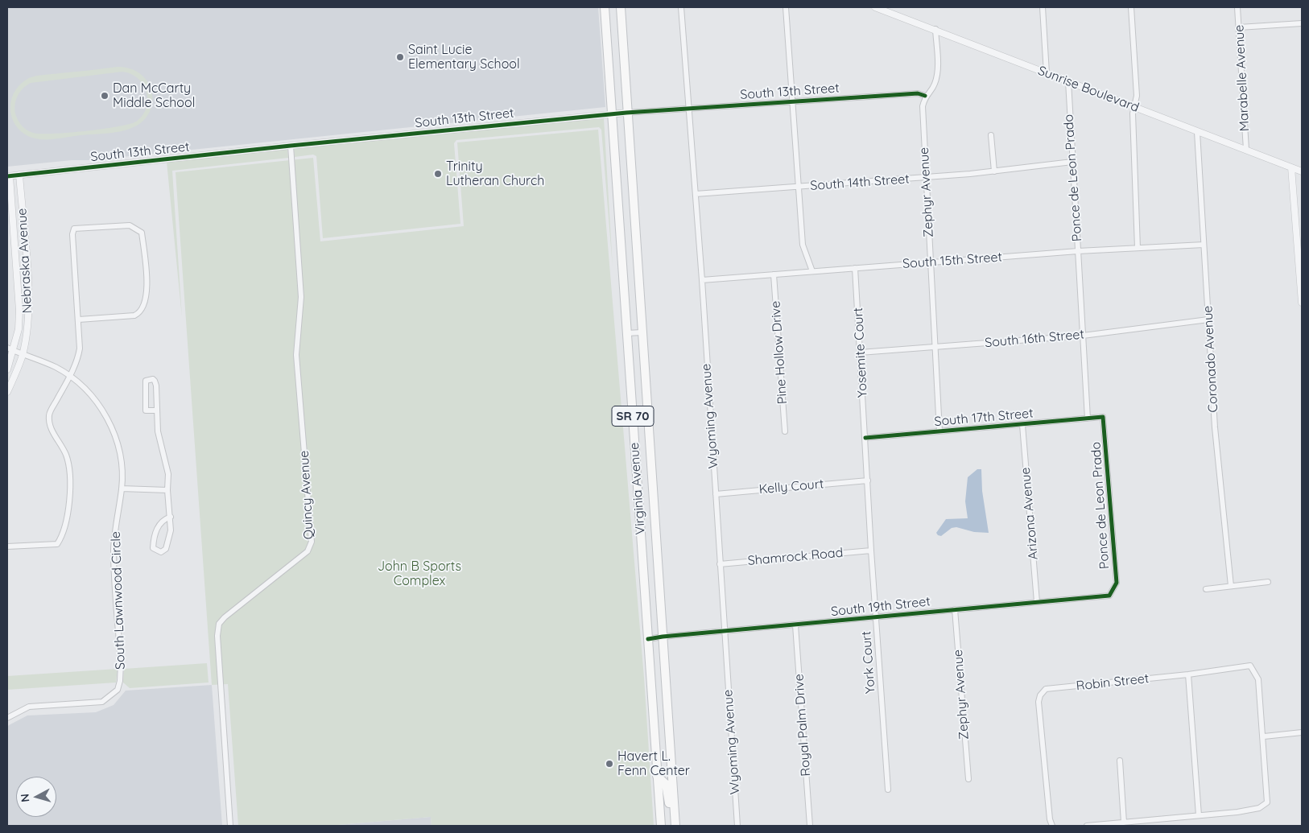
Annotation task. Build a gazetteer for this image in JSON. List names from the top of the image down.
{
  "streets": {
    "main road": ["SR 70", "Virginia Avenue"],
    "street": [
      "Marabelle Avenue",
      "Sunrise Boulevard",
      "South 13th Street",
      "Ponce de Leon Prado",
      "South 14th Street",
      "Zephyr Avenue",
      "Nebraska Avenue",
      "South 15th Street",
      "South 16th Street",
      "Pine Hollow Drive",
      "Yosemite Court",
      "Coronado Avenue",
      "Wyoming Avenue",
      "South 17th Street",
      "Kelly Court",
      "Quincy Avenue",
      "Arizona Avenue",
      "Shamrock Road",
      "South Lawnwood Circle",
      "South 19th Street",
      "York Court",
      "Robin Street",
      "Royal Palm Drive"
    ]
  },
  "crossings": [
    ["Marabelle Avenue", "Sunrise Boulevard"],
    ["Sunrise Boulevard", "Ponce de Leon Prado"],
    ["Sunrise Boulevard", "Zephyr Avenue"],
    ["Sunrise Boulevard", "Coronado Avenue"],
    ["South 13th Street", "Zephyr Avenue"],
    ["South 13th Street", "Nebraska Avenue"],
    ["South 13th Street", "Wyoming Avenue"],
    ["South 13th Street", "Virginia Avenue"],
    ["South 13th Street", "Quincy Avenue"],
    ["Ponce de Leon Prado", "South 14th Street"],
    ["Ponce de Leon Prado", "South 15th Street"],
    ["Ponce de Leon Prado", "South 16th Street"],
    ["Ponce de Leon Prado", "South 17th Street"],
    ["Ponce de Leon Prado", "South 19th Street"],
    ["South 14th Street", "Zephyr Avenue"],
    ["South 14th Street", "Wyoming Avenue"],
    ["Zephyr Avenue", "South 15th Street"],
    ["Zephyr Avenue", "South 16th Street"],
    ["Zephyr Avenue", "South 17th Street"],
    ["Zephyr Avenue", "South 19th Street"],
    ["Nebraska Avenue", "South Lawnwood Circle"],
    ["South 15th Street", "Pine Hollow Drive"],
    ["South 15th Street", "Yosemite Court"],
    ["South 15th Street", "Coronado Avenue"],
    ["South 15th Street", "Wyoming Avenue"],
    ["South 16th Street", "Yosemite Court"],
    ["South 16th Street", "Coronado Avenue"],
    ["Yosemite Court", "South 17th Street"],
    ["Yosemite Court", "York Court"],
    ["Wyoming Avenue", "Kelly Court"],
    ["Wyoming Avenue", "Shamrock Road"],
    ["Wyoming Avenue", "South 19th Street"],
    ["South 17th Street", "Arizona Avenue"],
    ["South 17th Street", "York Court"],
    ["Kelly Court", "York Court"],
    ["Virginia Avenue", "South 19th Street"],
    ["Arizona Avenue", "South 19th Street"],
    ["Shamrock Road", "York Court"],
    ["South 19th Street", "York Court"],
    ["South 19th Street", "Royal Palm Drive"]
  ],
  "parks": ["John B Sports Complex"],
  "places": [
    "Saint Lucie Elementary School",
    "Dan McCarty Middle School",
    "Trinity Lutheran Church",
    "Havert L. Fenn Center"
  ],
  "north": "left"
}
